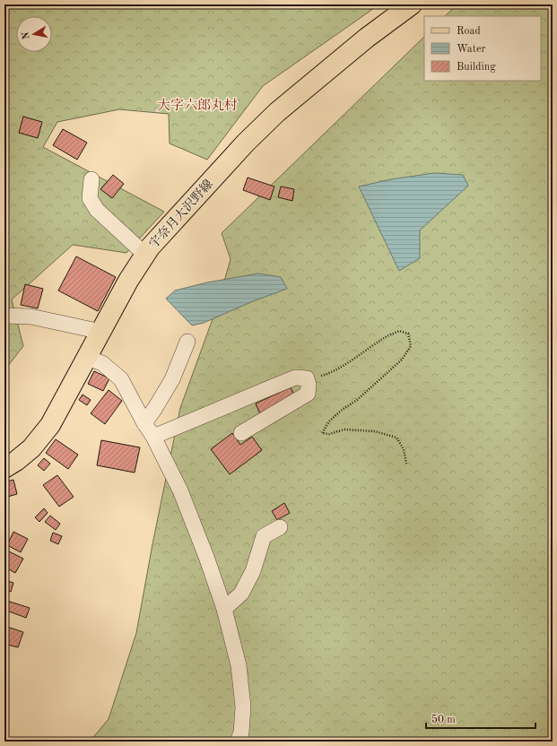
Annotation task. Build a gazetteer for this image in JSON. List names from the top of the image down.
{
  "streets": {
    "main road": ["宇奈月大沢野線"]
  },
  "districts": ["大字六郎丸村"],
  "legend": ["Road", "Water", "Building"],
  "scale_bar": "50 m",
  "north": "left"
}
